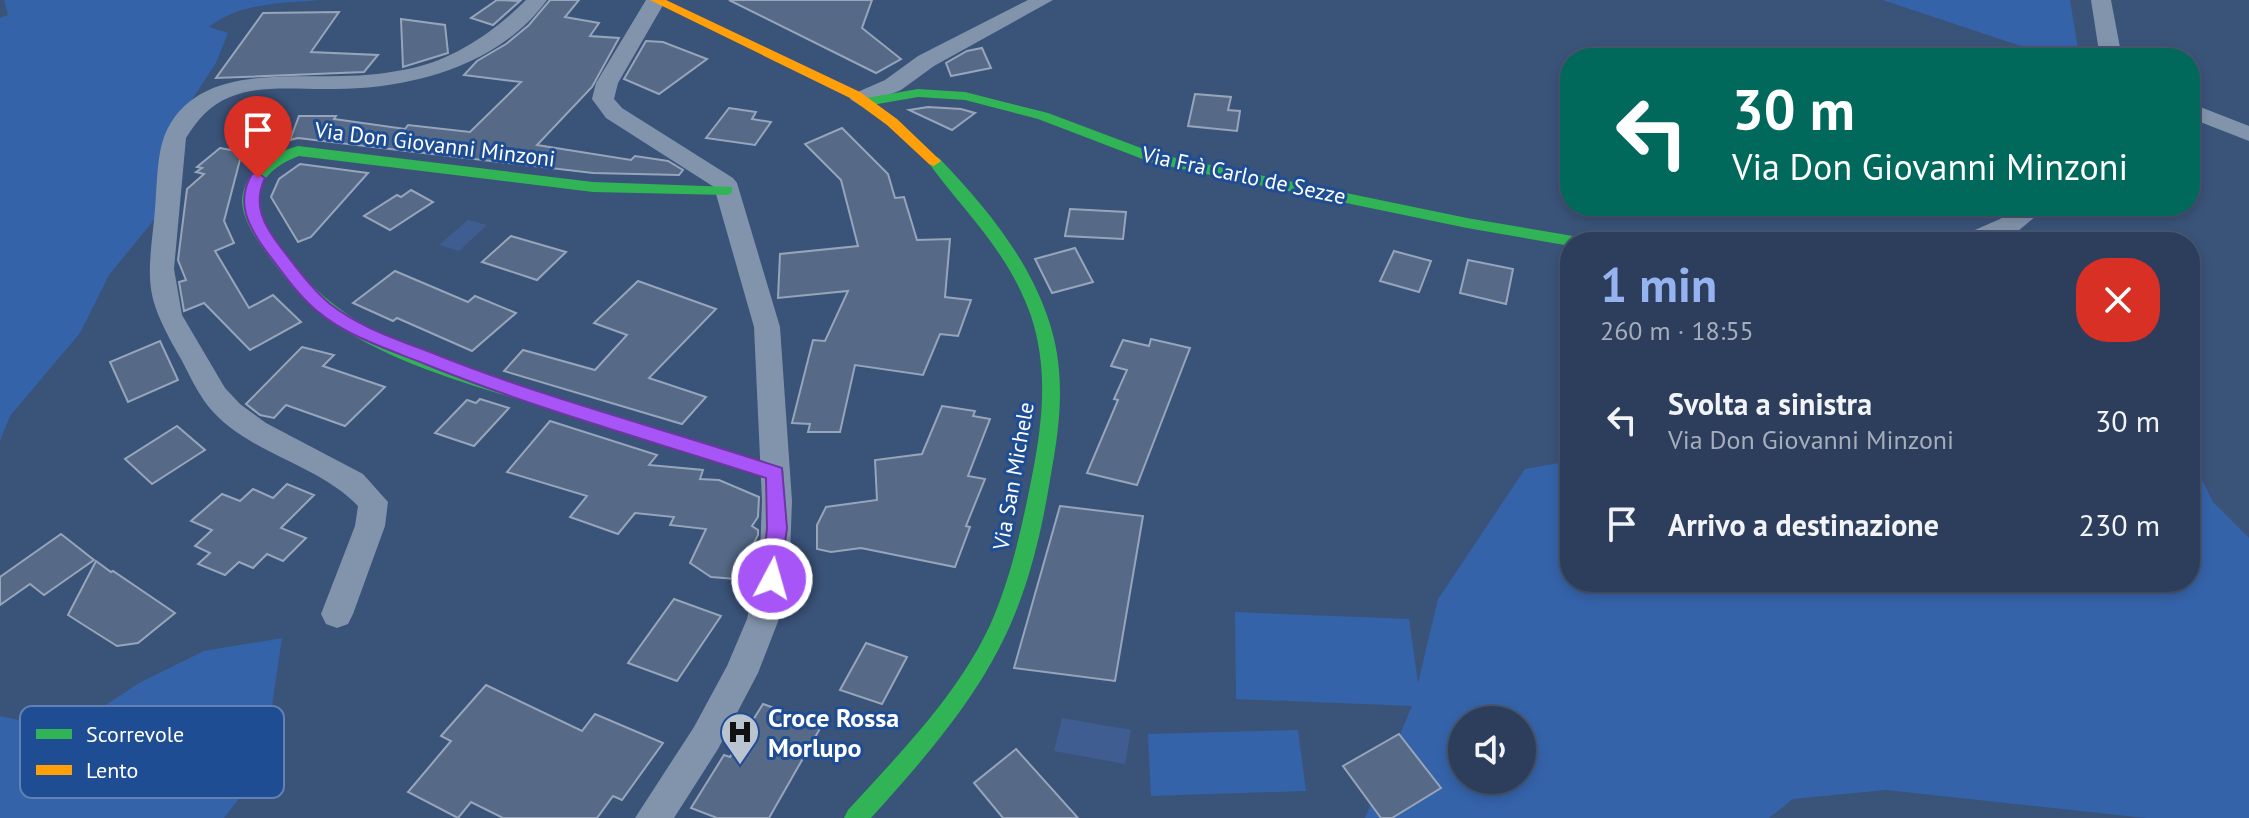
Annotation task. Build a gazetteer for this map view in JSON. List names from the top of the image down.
{
  "streets": {
    "street": ["Via Don Giovanni Minzoni", "Via Frà Carlo de Sezze", "Via San Michele"]
  },
  "crossings": [
    ["Via Frà Carlo de Sezze", "Via San Michele"]
  ],
  "places": {
    "hospital": ["Croce Rossa Morlupo"]
  },
  "legend": ["Scorrevole", "Lento"],
  "page": {
    "turn": ["30 m", "Via Don Giovanni Minzoni"],
    "heading": ["1 min", "260 m · 18:55"],
    "list": [
      {
        "name": "Svolta a sinistra",
        "note": "Via Don Giovanni Minzoni",
        "value": "30 m"
      },
      {
        "name": "Arrivo a destinazione",
        "value": "230 m"
      }
    ]
  }
}
